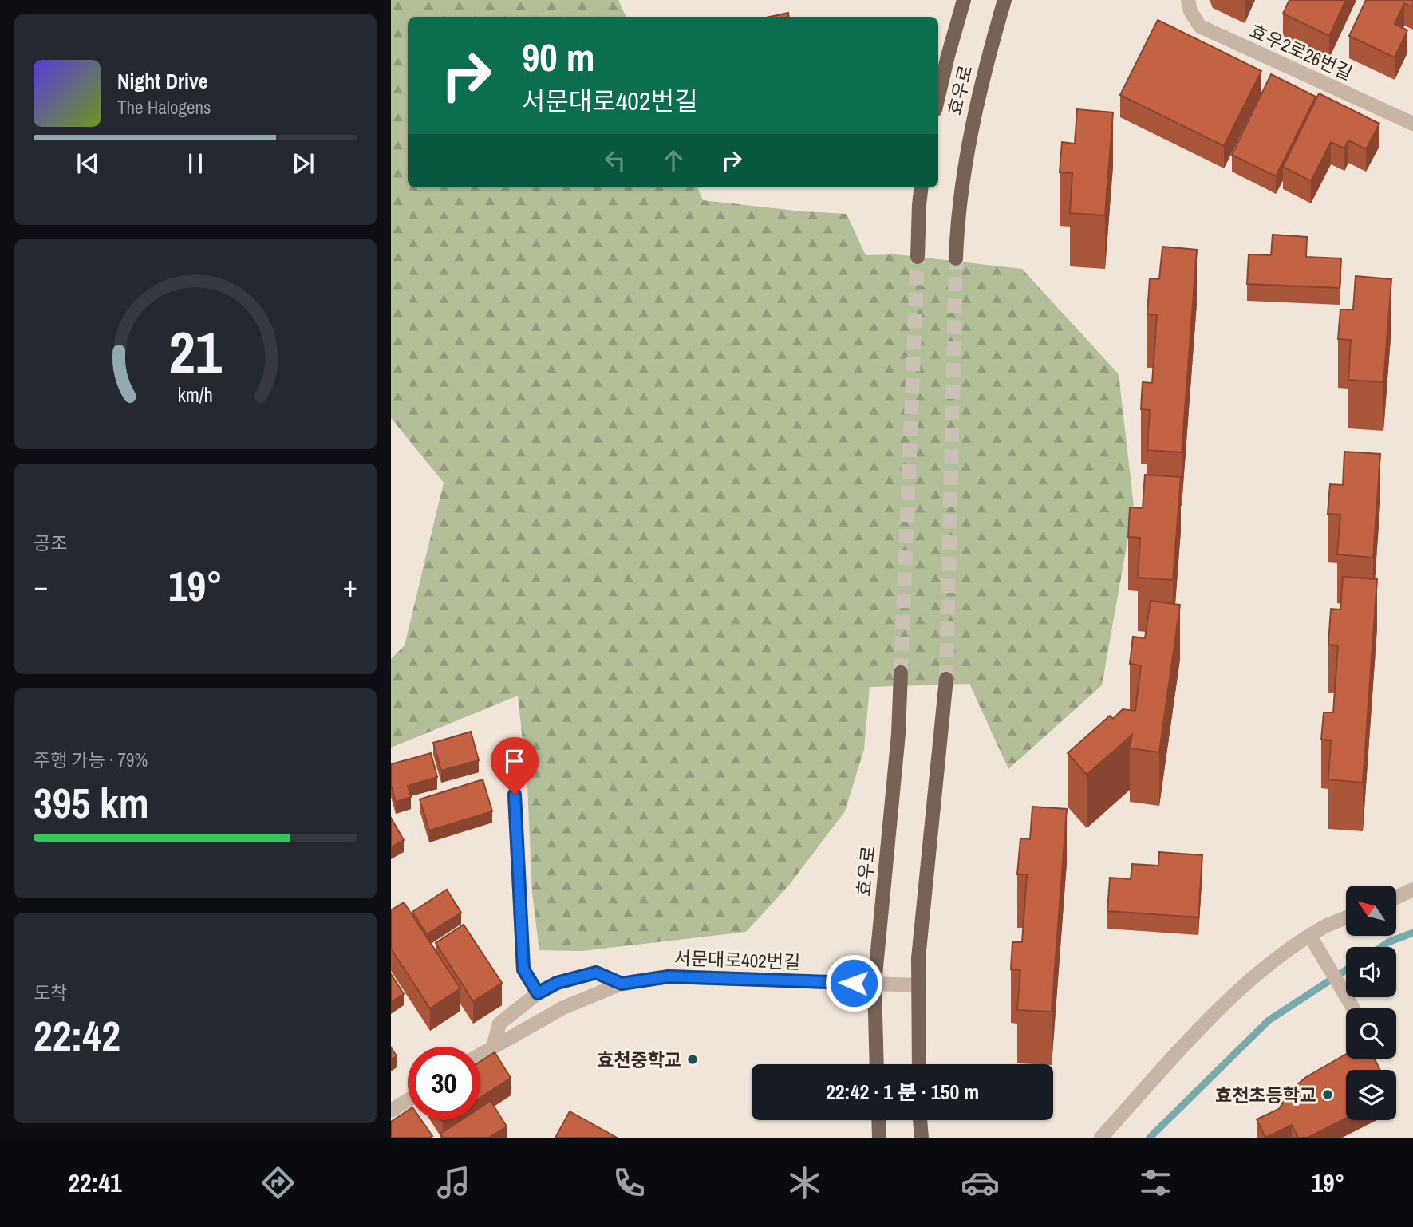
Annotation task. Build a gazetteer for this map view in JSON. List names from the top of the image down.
{
  "streets": {
    "main road": ["효우로"],
    "street": ["효우2로26번길", "서문대로402번길"]
  },
  "crossings": [
    ["효우로", "서문대로402번길"]
  ],
  "places": ["효천중학교", "효천초등학교"],
  "north": "top left",
  "page": {
    "turn": ["90 m", "서문대로402번길"],
    "song": ["Night Drive", "The Halogens"],
    "tile": [
      "공조",
      ["주행 가능 · 79%", "395 km"],
      ["도착", "22:42"]
    ],
    "heat": ["−", "19°", "+"],
    "limit": "30",
    "trip": "22:42 · 1 분 · 150 m",
    "tabs": ["22:41", "19°"],
    "gauge": ["21", "km/h"]
  }
}
